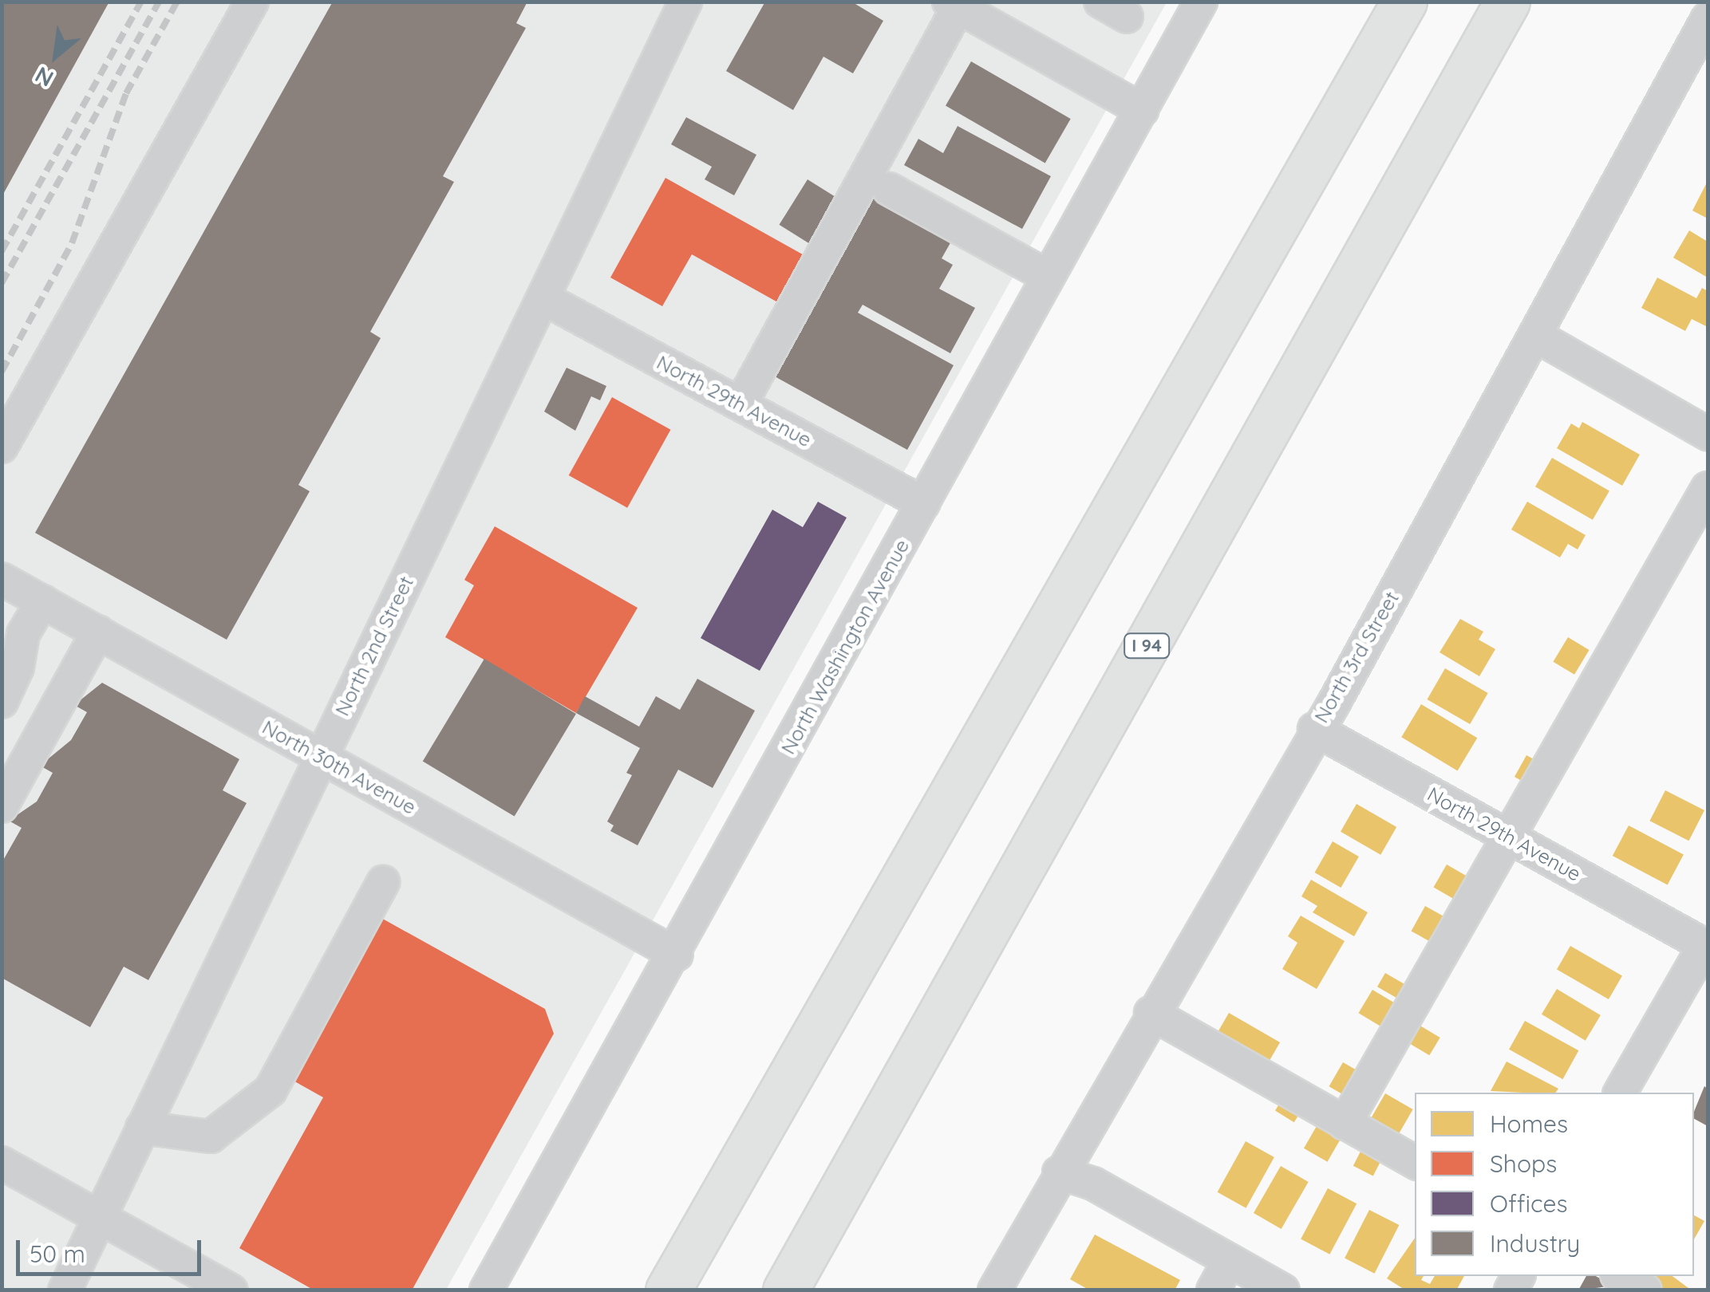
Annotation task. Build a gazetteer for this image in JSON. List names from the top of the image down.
{
  "streets": {
    "highway": ["I 94"],
    "street": [
      "North 29th Avenue",
      "North 2nd Street",
      "North Washington Avenue",
      "North 3rd Street",
      "North 30th Avenue"
    ]
  },
  "crossings": [
    ["North 29th Avenue", "North 2nd Street"],
    ["North 29th Avenue", "North Washington Avenue"],
    ["North 29th Avenue", "North 3rd Street"],
    ["North 2nd Street", "North 30th Avenue"],
    ["North Washington Avenue", "North 30th Avenue"]
  ],
  "legend": [
    "Homes",
    "Shops",
    "Offices",
    "Industry"
  ],
  "scale_bar": "50 m",
  "north": "bottom left"
}
